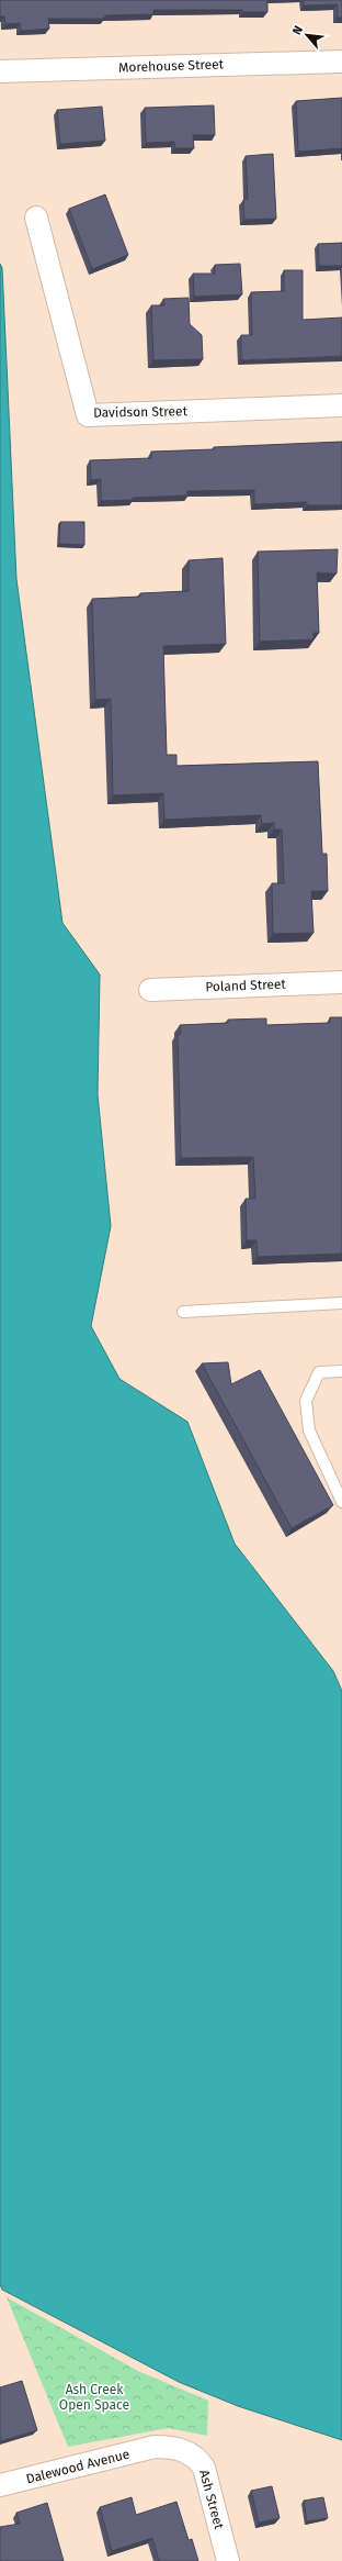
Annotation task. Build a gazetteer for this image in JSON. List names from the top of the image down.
{
  "streets": {
    "street": [
      "Morehouse Street",
      "Davidson Street",
      "Poland Street",
      "Dalewood Avenue",
      "Ash Street"
    ]
  },
  "crossings": [
    ["Dalewood Avenue", "Ash Street"]
  ],
  "parks": ["Ash Creek Open Space"],
  "north": "top left"
}
